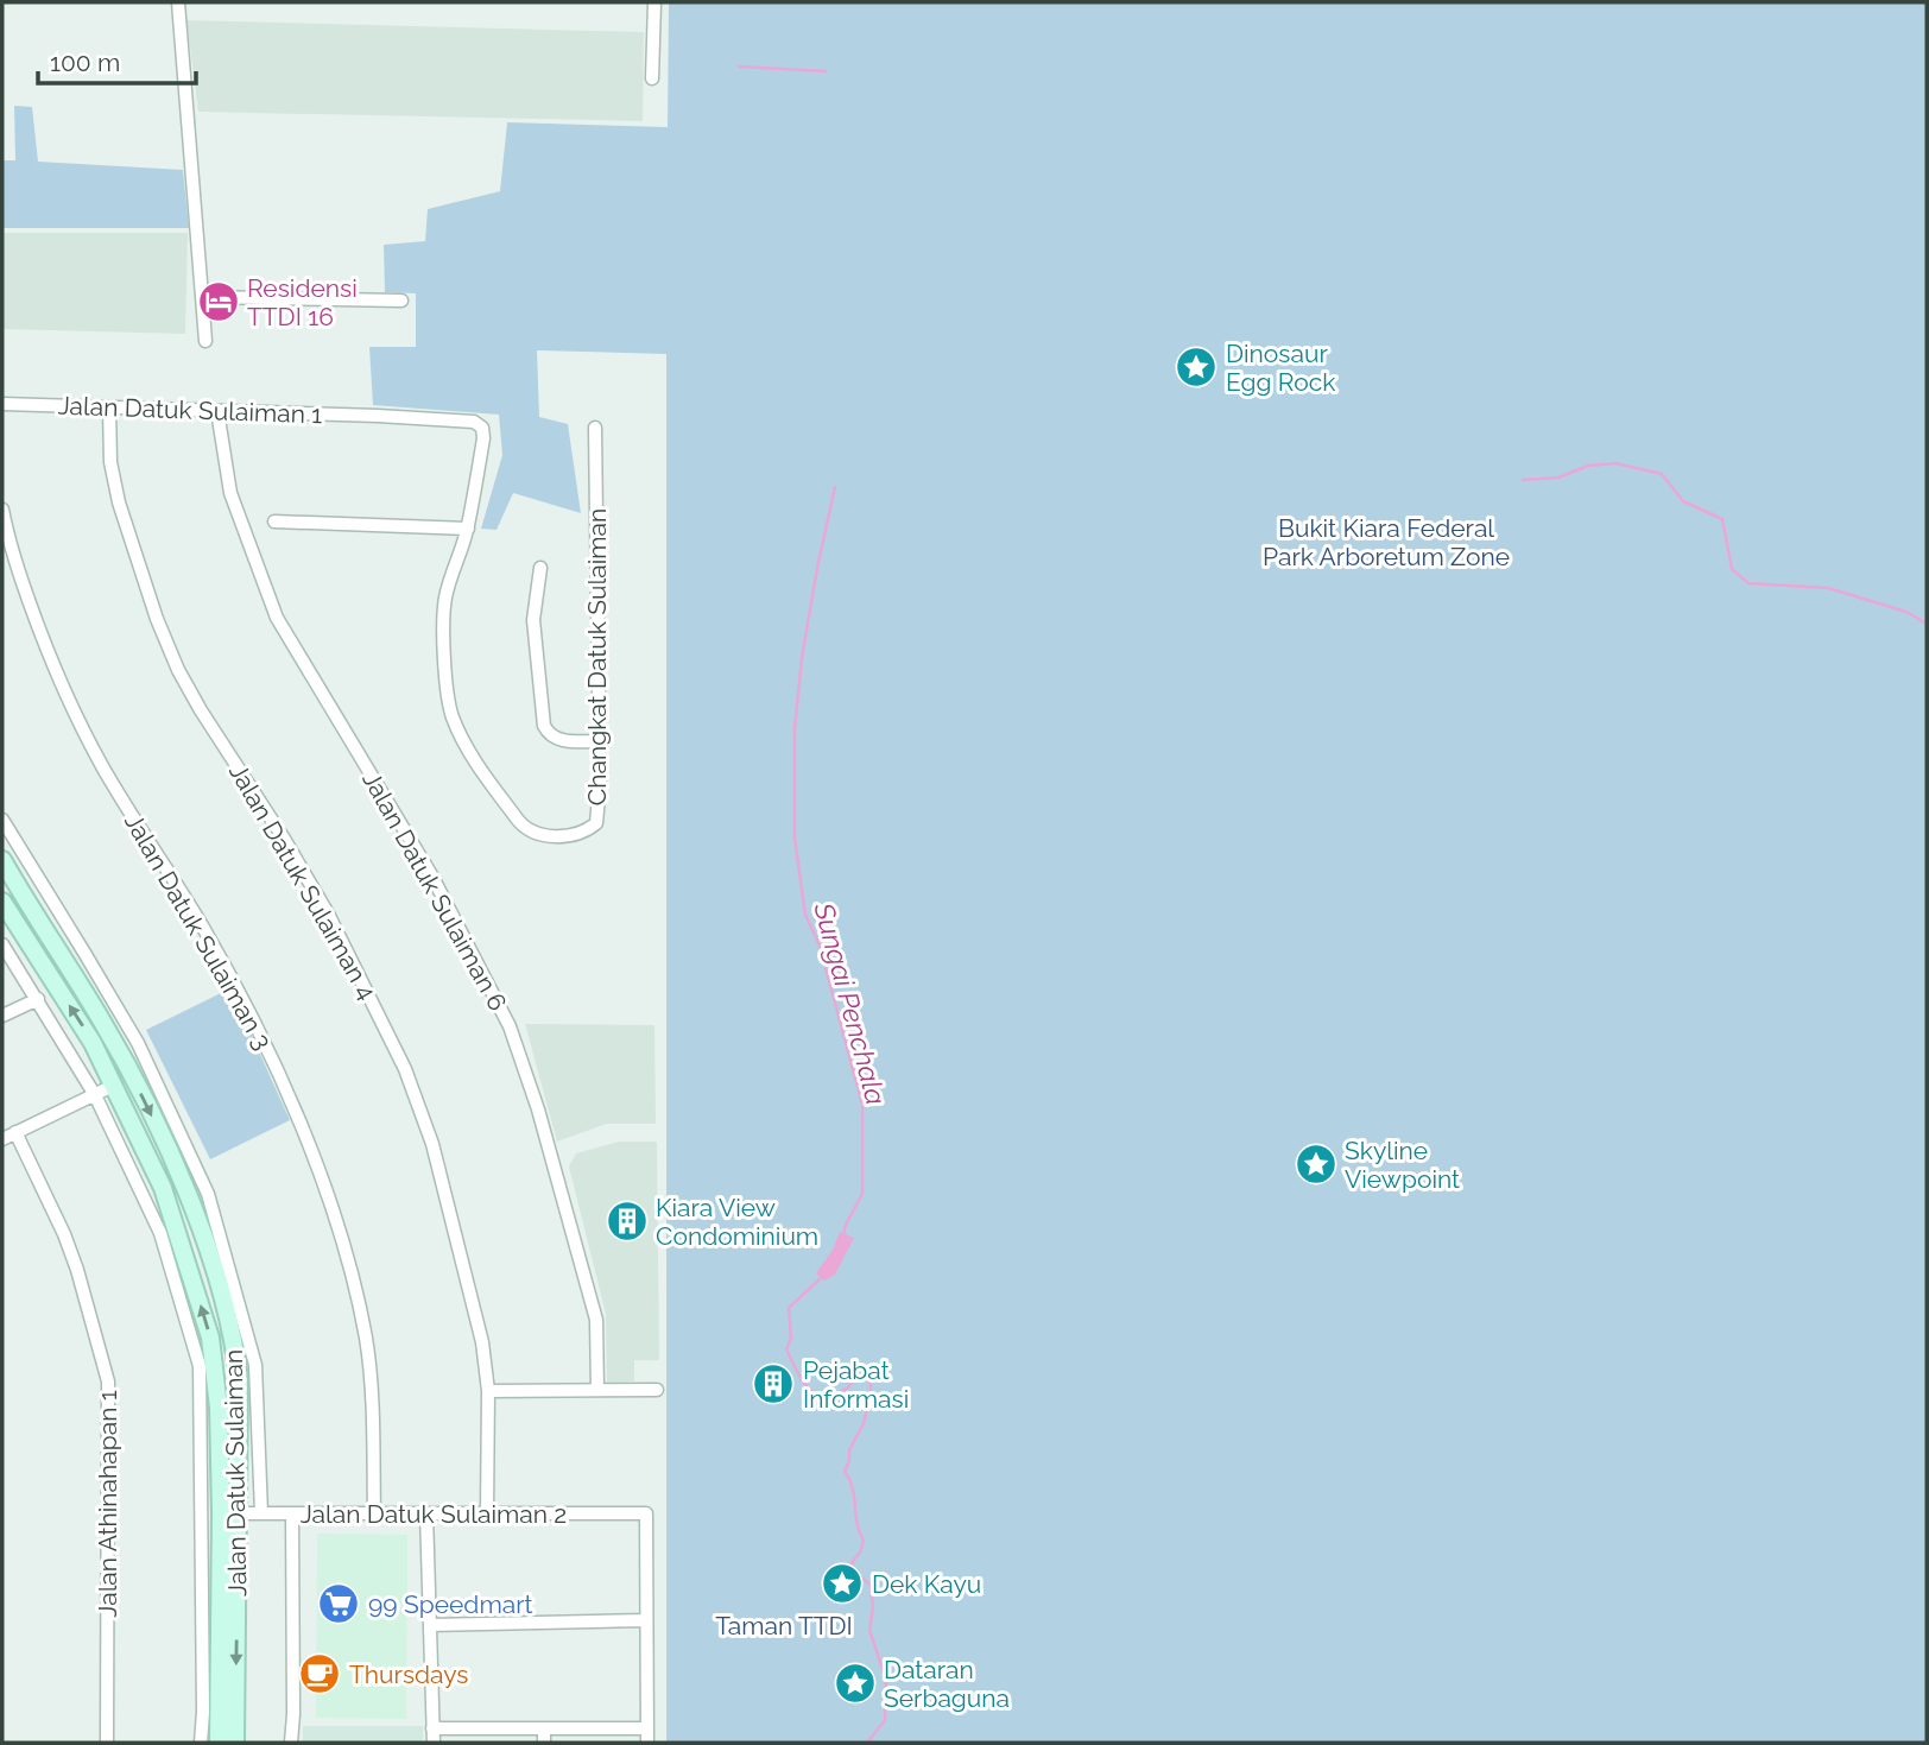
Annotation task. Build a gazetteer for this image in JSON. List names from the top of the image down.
{
  "streets": {
    "main road": ["Jalan Datuk Sulaiman"],
    "street": [
      "Jalan Datuk Sulaiman 1",
      "Changkat Datuk Sulaiman",
      "Jalan Datuk Sulaiman 4",
      "Jalan Datuk Sulaiman 6",
      "Jalan Datuk Sulaiman 3",
      "Jalan Athinahapan 1",
      "Jalan Datuk Sulaiman 2"
    ]
  },
  "crossings": [
    ["Jalan Datuk Sulaiman 1", "Changkat Datuk Sulaiman"],
    ["Jalan Datuk Sulaiman 1", "Jalan Datuk Sulaiman 4"],
    ["Jalan Datuk Sulaiman 1", "Jalan Datuk Sulaiman 6"],
    ["Jalan Datuk Sulaiman 4", "Jalan Datuk Sulaiman 2"],
    ["Jalan Datuk Sulaiman 3", "Jalan Datuk Sulaiman 2"],
    ["Jalan Datuk Sulaiman", "Jalan Datuk Sulaiman 2"]
  ],
  "water": ["Sungai Penchala"],
  "parks": ["Bukit Kiara Federal Park Arboretum Zone", "Taman TTDI"],
  "places": {
    "hotel": ["Residensi TTDI 16"],
    "place": [
      "Dinosaur Egg Rock",
      "Skyline Viewpoint",
      "Dek Kayu",
      "Dataran Serbaguna"
    ],
    "building": ["Kiara View Condominium", "Pejabat Informasi"],
    "supermarket": ["99 Speedmart"],
    "cafe": ["Thursdays"]
  },
  "scale_bar": "100 m"
}
